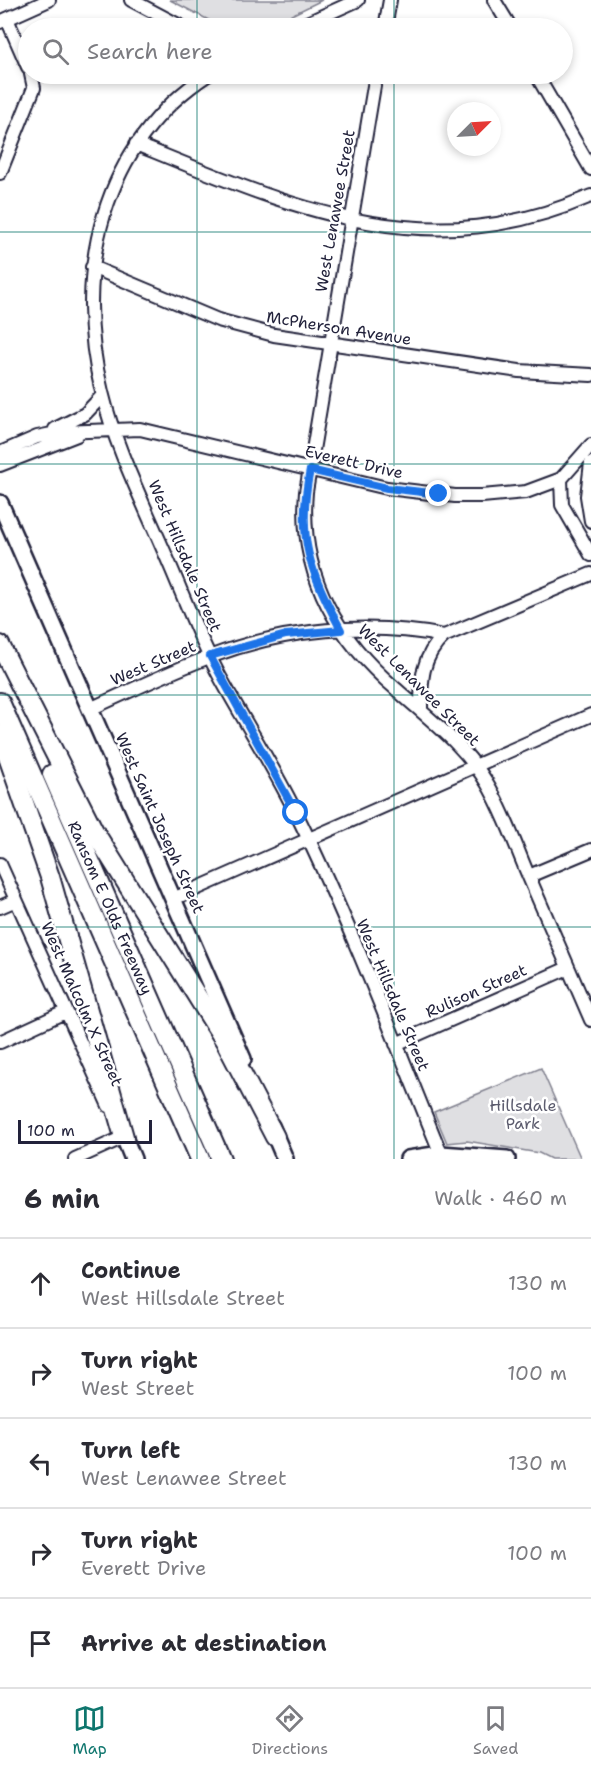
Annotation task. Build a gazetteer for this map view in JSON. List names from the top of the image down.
{
  "streets": {
    "highway": ["Ransom E Olds Freeway"],
    "main road": ["West Saint Joseph Street", "West Malcolm X Street"],
    "street": [
      "West Lenawee Street",
      "McPherson Avenue",
      "Everett Drive",
      "West Hillsdale Street",
      "West Street",
      "Rulison Street"
    ]
  },
  "crossings": [
    ["West Lenawee Street", "McPherson Avenue"],
    ["West Lenawee Street", "Everett Drive"],
    ["West Lenawee Street", "West Street"],
    ["West Lenawee Street", "Rulison Street"],
    ["McPherson Avenue", "West Hillsdale Street"],
    ["Everett Drive", "West Hillsdale Street"],
    ["West Hillsdale Street", "West Street"],
    ["West Hillsdale Street", "Rulison Street"],
    ["West Street", "West Saint Joseph Street"]
  ],
  "parks": ["Hillsdale Park"],
  "scale_bar": "100 m",
  "north": "top right",
  "page": {
    "search": "Search here",
    "scale": "100 m",
    "heading": ["6 min", "Walk · 460 m"],
    "list": [
      ["Continue", "West Hillsdale Street", "130 m"],
      ["Turn right", "West Street", "100 m"],
      ["Turn left", "West Lenawee Street", "130 m"],
      ["Turn right", "Everett Drive", "100 m"],
      "Arrive at destination"
    ],
    "nav": ["Map", "Directions", "Saved"]
  }
}
